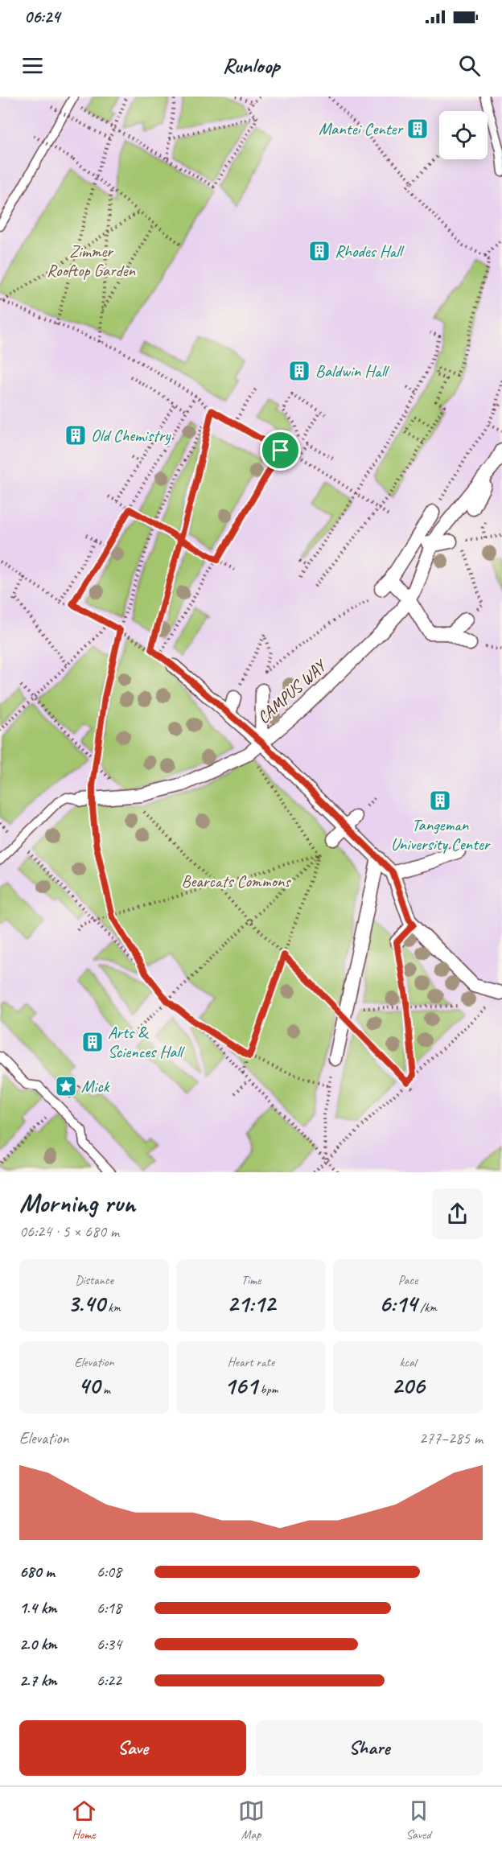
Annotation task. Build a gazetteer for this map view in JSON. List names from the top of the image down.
{
  "streets": {
    "street": ["CAMPUS WAY"]
  },
  "parks": ["Zimmer Rooftop Garden", "Bearcats Commons"],
  "places": {
    "building": [
      "Mantei Center",
      "Rhodes Hall",
      "Baldwin Hall",
      "Old Chemistry",
      "Tangeman University Center",
      "Arts & Sciences Hall"
    ],
    "place": ["Mick"]
  },
  "page": {
    "status": "06:24",
    "header": "Runloop",
    "heading": ["Morning run", "06:24 · 5 × 680 m"],
    "stats": [
      ["Distance", "3.40 km"],
      ["Time", "21:12"],
      ["Pace", "6:14 /km"],
      ["Elevation", "40 m"],
      ["Heart rate", "161 bpm"],
      ["kcal", "206"]
    ],
    "chart": ["Elevation", "277–285 m"],
    "list": [
      {
        "name": "680 m",
        "note": "6:08"
      },
      {
        "name": "1.4 km",
        "note": "6:18"
      },
      {
        "name": "2.0 km",
        "note": "6:34"
      },
      {
        "name": "2.7 km",
        "note": "6:22"
      }
    ],
    "buttons": ["Save", "Share"],
    "tabs": ["Home", "Map", "Saved"]
  }
}
